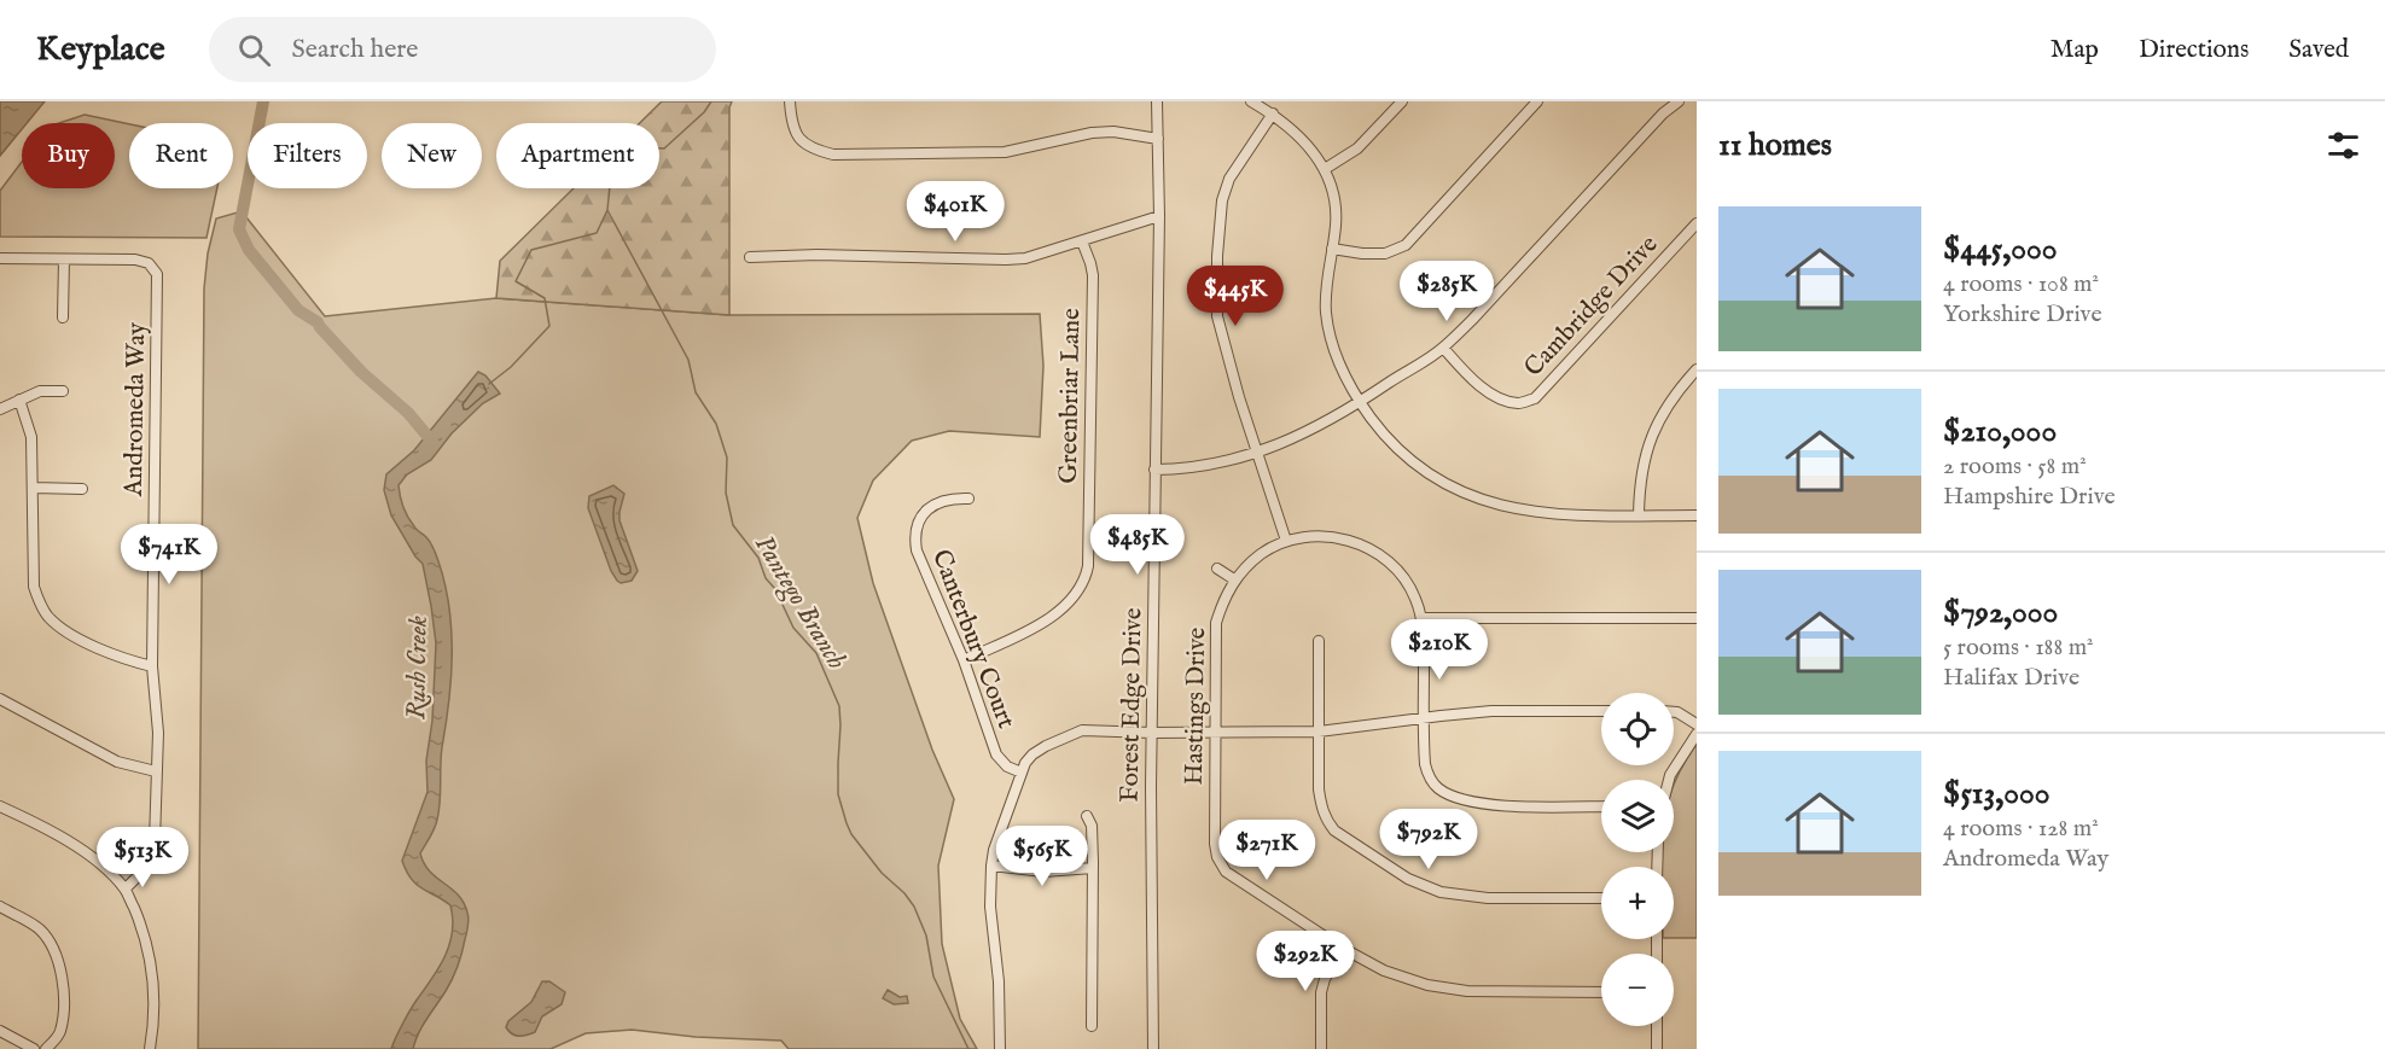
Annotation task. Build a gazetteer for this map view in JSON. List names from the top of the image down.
{
  "streets": {
    "street": [
      "Cambridge Drive",
      "Greenbriar Lane",
      "Andromeda Way",
      "Canterbury Court",
      "Forest Edge Drive",
      "Hastings Drive"
    ]
  },
  "crossings": [
    ["Greenbriar Lane", "Canterbury Court"]
  ],
  "water": ["Pantego Branch", "Rush Creek"],
  "page": {
    "header": "Keyplace",
    "search": "Search here",
    "nav": ["Map", "Directions", "Saved"],
    "heading": "11 homes",
    "chip": [
      "Buy",
      "Rent",
      "Filters",
      "New",
      "Apartment"
    ],
    "price": [
      "$401K",
      "$285K",
      "$445K",
      "$485K",
      "$741K",
      "$210K",
      "$792K",
      "$271K",
      "$565K",
      "$513K",
      "$292K"
    ],
    "list": [
      {
        "name": "$445,000",
        "note": "4 rooms · 108 m² · Yorkshire Drive"
      },
      {
        "name": "$210,000",
        "note": "2 rooms · 58 m² · Hampshire Drive"
      },
      {
        "name": "$792,000",
        "note": "5 rooms · 188 m² · Halifax Drive"
      },
      {
        "name": "$513,000",
        "note": "4 rooms · 128 m² · Andromeda Way"
      }
    ],
    "map_buttons": ["+", "−"]
  }
}
